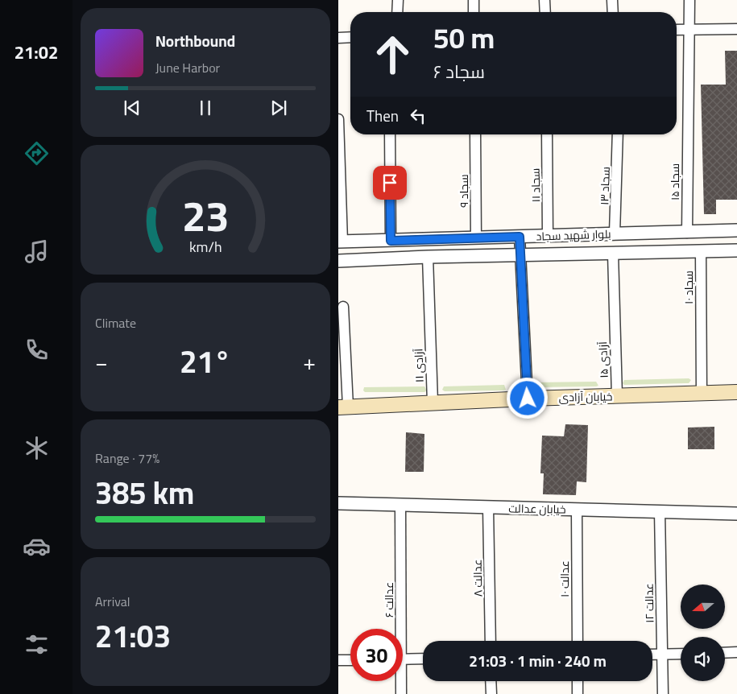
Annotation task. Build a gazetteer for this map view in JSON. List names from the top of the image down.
{
  "streets": {
    "main road": ["خیابان آزادی"],
    "street": [
      "سجاد ۱۵",
      "سجاد ۱۱",
      "سجاد ۱۳",
      "سجاد ۹",
      "بلوار شهید سجاد",
      "سجاد ۱۰",
      "آزادی ۱۵",
      "آزادی ۱۱",
      "خیابان عدالت",
      "عدالت ۸",
      "عدالت ۱۰",
      "عدالت ۶",
      "عدالت ۱۲"
    ]
  },
  "crossings": [
    ["سجاد ۱۵", "بلوار شهید سجاد"],
    ["سجاد ۱۱", "بلوار شهید سجاد"],
    ["سجاد ۱۳", "بلوار شهید سجاد"],
    ["سجاد ۹", "بلوار شهید سجاد"],
    ["بلوار شهید سجاد", "سجاد ۱۰"],
    ["بلوار شهید سجاد", "آزادی ۱۵"],
    ["بلوار شهید سجاد", "آزادی ۱۱"],
    ["سجاد ۱۰", "خیابان آزادی"],
    ["آزادی ۱۵", "خیابان آزادی"],
    ["آزادی ۱۱", "خیابان آزادی"],
    ["خیابان عدالت", "عدالت ۸"],
    ["خیابان عدالت", "عدالت ۱۰"],
    ["خیابان عدالت", "عدالت ۶"],
    ["خیابان عدالت", "عدالت ۱۲"]
  ],
  "north": "left",
  "page": {
    "tabs": "21:02",
    "turn": ["50 m", "سجاد ۶"],
    "song": ["Northbound", "June Harbor"],
    "then": "Then",
    "tile": [
      "Climate",
      ["Range · 77%", "385 km"],
      ["Arrival", "21:03"]
    ],
    "heat": ["−", "21°", "+"],
    "limit": "30",
    "trip": "21:03 · 1 min · 240 m",
    "gauge": ["23", "km/h"]
  }
}
